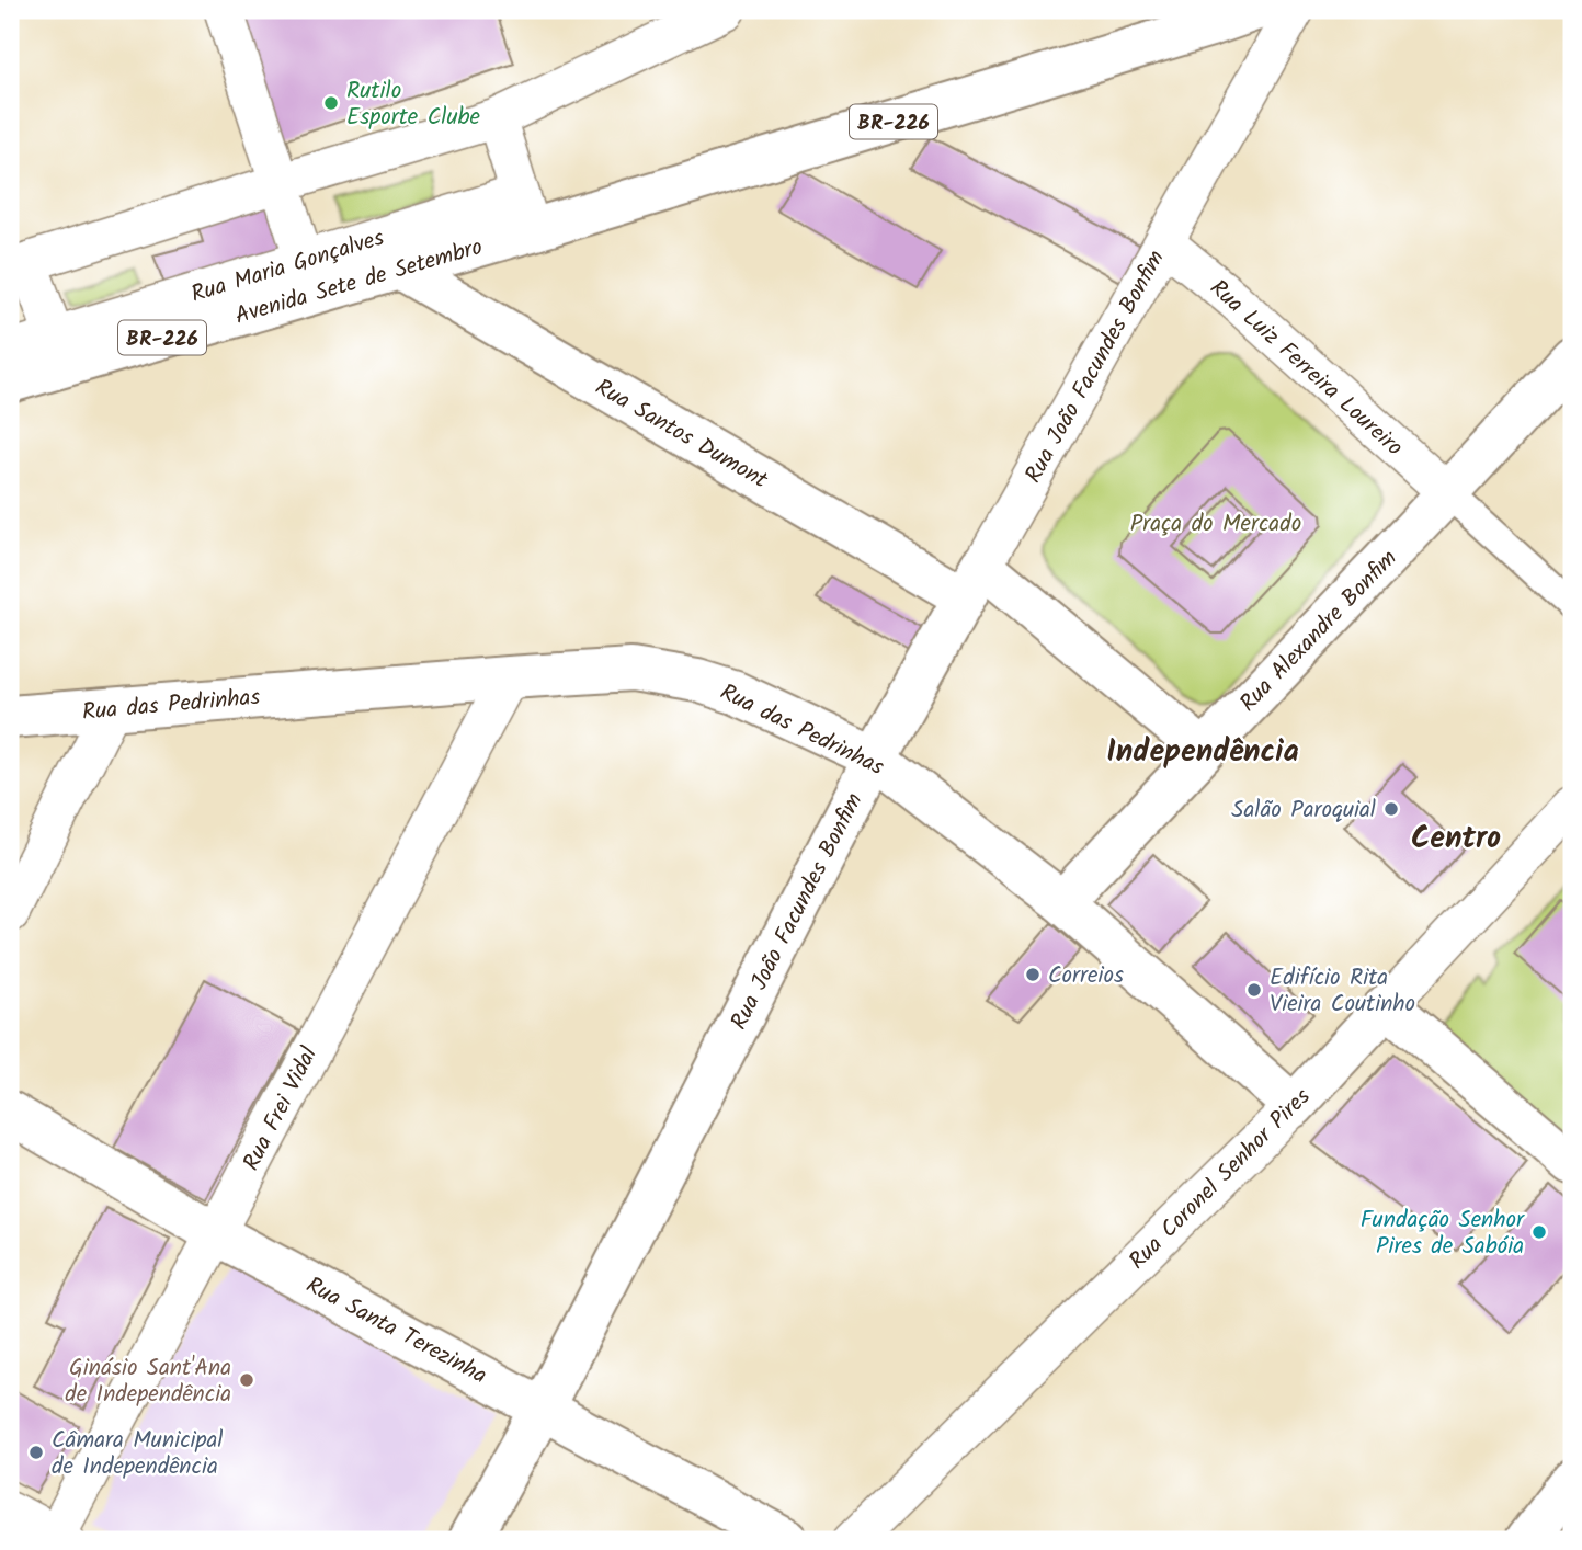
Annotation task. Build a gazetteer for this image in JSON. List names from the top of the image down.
{
  "streets": {
    "main road": [
      "BR-226",
      "Avenida Sete de Setembro",
      "Rua João Facundes Bonfim",
      "Rua Santos Dumont",
      "Rua Alexandre Bonfim",
      "Rua das Pedrinhas",
      "Rua Coronel Senhor Pires",
      "Rua Santa Terezinha"
    ],
    "street": ["Rua Maria Gonçalves", "Rua Luiz Ferreira Loureiro", "Rua Frei Vidal"]
  },
  "crossings": [
    ["BR-226", "Rua Maria Gonçalves"],
    ["BR-226", "Avenida Sete de Setembro"],
    ["Rua Maria Gonçalves", "Avenida Sete de Setembro"],
    ["Avenida Sete de Setembro", "Rua Santos Dumont"],
    ["Rua João Facundes Bonfim", "Rua Luiz Ferreira Loureiro"],
    ["Rua João Facundes Bonfim", "Rua Santos Dumont"],
    ["Rua João Facundes Bonfim", "Rua das Pedrinhas"],
    ["Rua João Facundes Bonfim", "Rua Santa Terezinha"],
    ["Rua Luiz Ferreira Loureiro", "Rua Alexandre Bonfim"],
    ["Rua Santos Dumont", "Rua Alexandre Bonfim"],
    ["Rua Alexandre Bonfim", "Rua das Pedrinhas"],
    ["Rua das Pedrinhas", "Rua Frei Vidal"],
    ["Rua das Pedrinhas", "Rua Coronel Senhor Pires"],
    ["Rua Frei Vidal", "Rua Santa Terezinha"]
  ],
  "districts": ["Independência", "Centro"],
  "parks": ["Praça do Mercado"],
  "places": [
    "Rutilo Esporte Clube",
    "Salão Paroquial",
    "Correios",
    "Edifício Rita Vieira Coutinho",
    "Fundação Senhor Pires de Sabóia",
    "Ginásio Sant'Ana de Independência",
    "Câmara Municipal de Independência"
  ]
}
